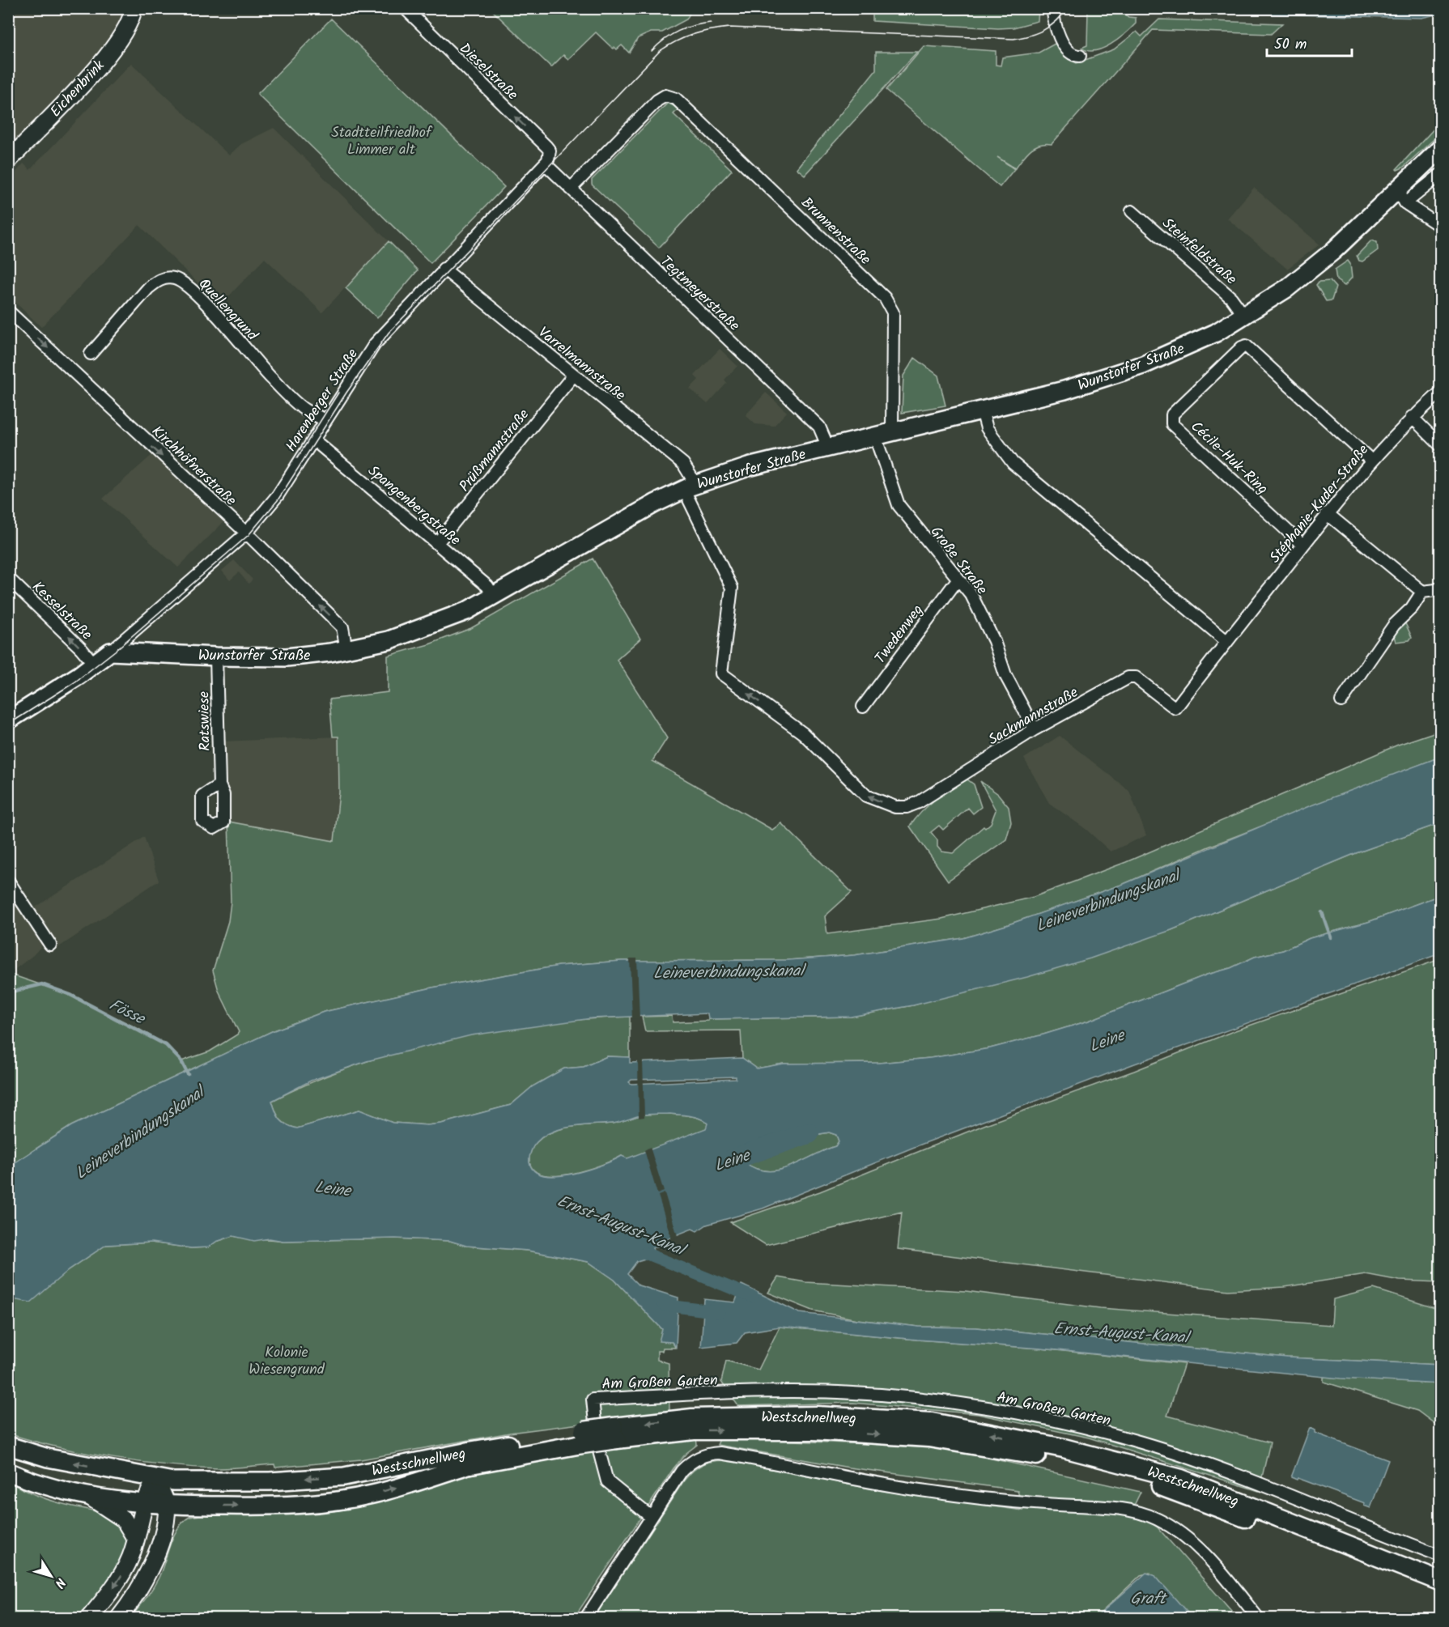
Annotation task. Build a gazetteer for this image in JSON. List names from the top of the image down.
{
  "streets": {
    "highway": ["Westschnellweg"],
    "main road": ["Eichenbrink", "Wunstorfer Straße"],
    "street": [
      "Dieselstraße",
      "Brunnenstraße",
      "Steinfeldstraße",
      "Tegtmeyerstraße",
      "Quellengrund",
      "Varrelmannstraße",
      "Harenberger Straße",
      "Prüßmannstraße",
      "Cécile-Huk-Ring",
      "Kirchhöfnerstraße",
      "Stéphanie-Kuder-Straße",
      "Spangenbergstraße",
      "Große Straße",
      "Kesselstraße",
      "Twedenweg",
      "Sackmannstraße",
      "Ratswiese",
      "Am Großen Garten"
    ]
  },
  "crossings": [
    ["Dieselstraße", "Tegtmeyerstraße"],
    ["Dieselstraße", "Harenberger Straße"],
    ["Brunnenstraße", "Tegtmeyerstraße"],
    ["Brunnenstraße", "Wunstorfer Straße"],
    ["Steinfeldstraße", "Wunstorfer Straße"],
    ["Tegtmeyerstraße", "Wunstorfer Straße"],
    ["Tegtmeyerstraße", "Harenberger Straße"],
    ["Quellengrund", "Harenberger Straße"],
    ["Varrelmannstraße", "Wunstorfer Straße"],
    ["Varrelmannstraße", "Harenberger Straße"],
    ["Varrelmannstraße", "Prüßmannstraße"],
    ["Varrelmannstraße", "Sackmannstraße"],
    ["Wunstorfer Straße", "Harenberger Straße"],
    ["Wunstorfer Straße", "Kirchhöfnerstraße"],
    ["Wunstorfer Straße", "Spangenbergstraße"],
    ["Wunstorfer Straße", "Große Straße"],
    ["Wunstorfer Straße", "Sackmannstraße"],
    ["Wunstorfer Straße", "Ratswiese"],
    ["Harenberger Straße", "Kirchhöfnerstraße"],
    ["Harenberger Straße", "Spangenbergstraße"],
    ["Prüßmannstraße", "Spangenbergstraße"],
    ["Cécile-Huk-Ring", "Stéphanie-Kuder-Straße"],
    ["Stéphanie-Kuder-Straße", "Sackmannstraße"],
    ["Große Straße", "Twedenweg"],
    ["Große Straße", "Sackmannstraße"]
  ],
  "one_way": ["Dieselstraße", "Kesselstraße"],
  "water": [
    "Leineverbindungskanal",
    "Fösse",
    "Leine",
    "Ernst-August-Kanal",
    "Graft"
  ],
  "parks": ["Stadtteilfriedhof Limmer alt", "Kolonie Wiesengrund"],
  "scale_bar": "50 m",
  "north": "bottom right"
}
